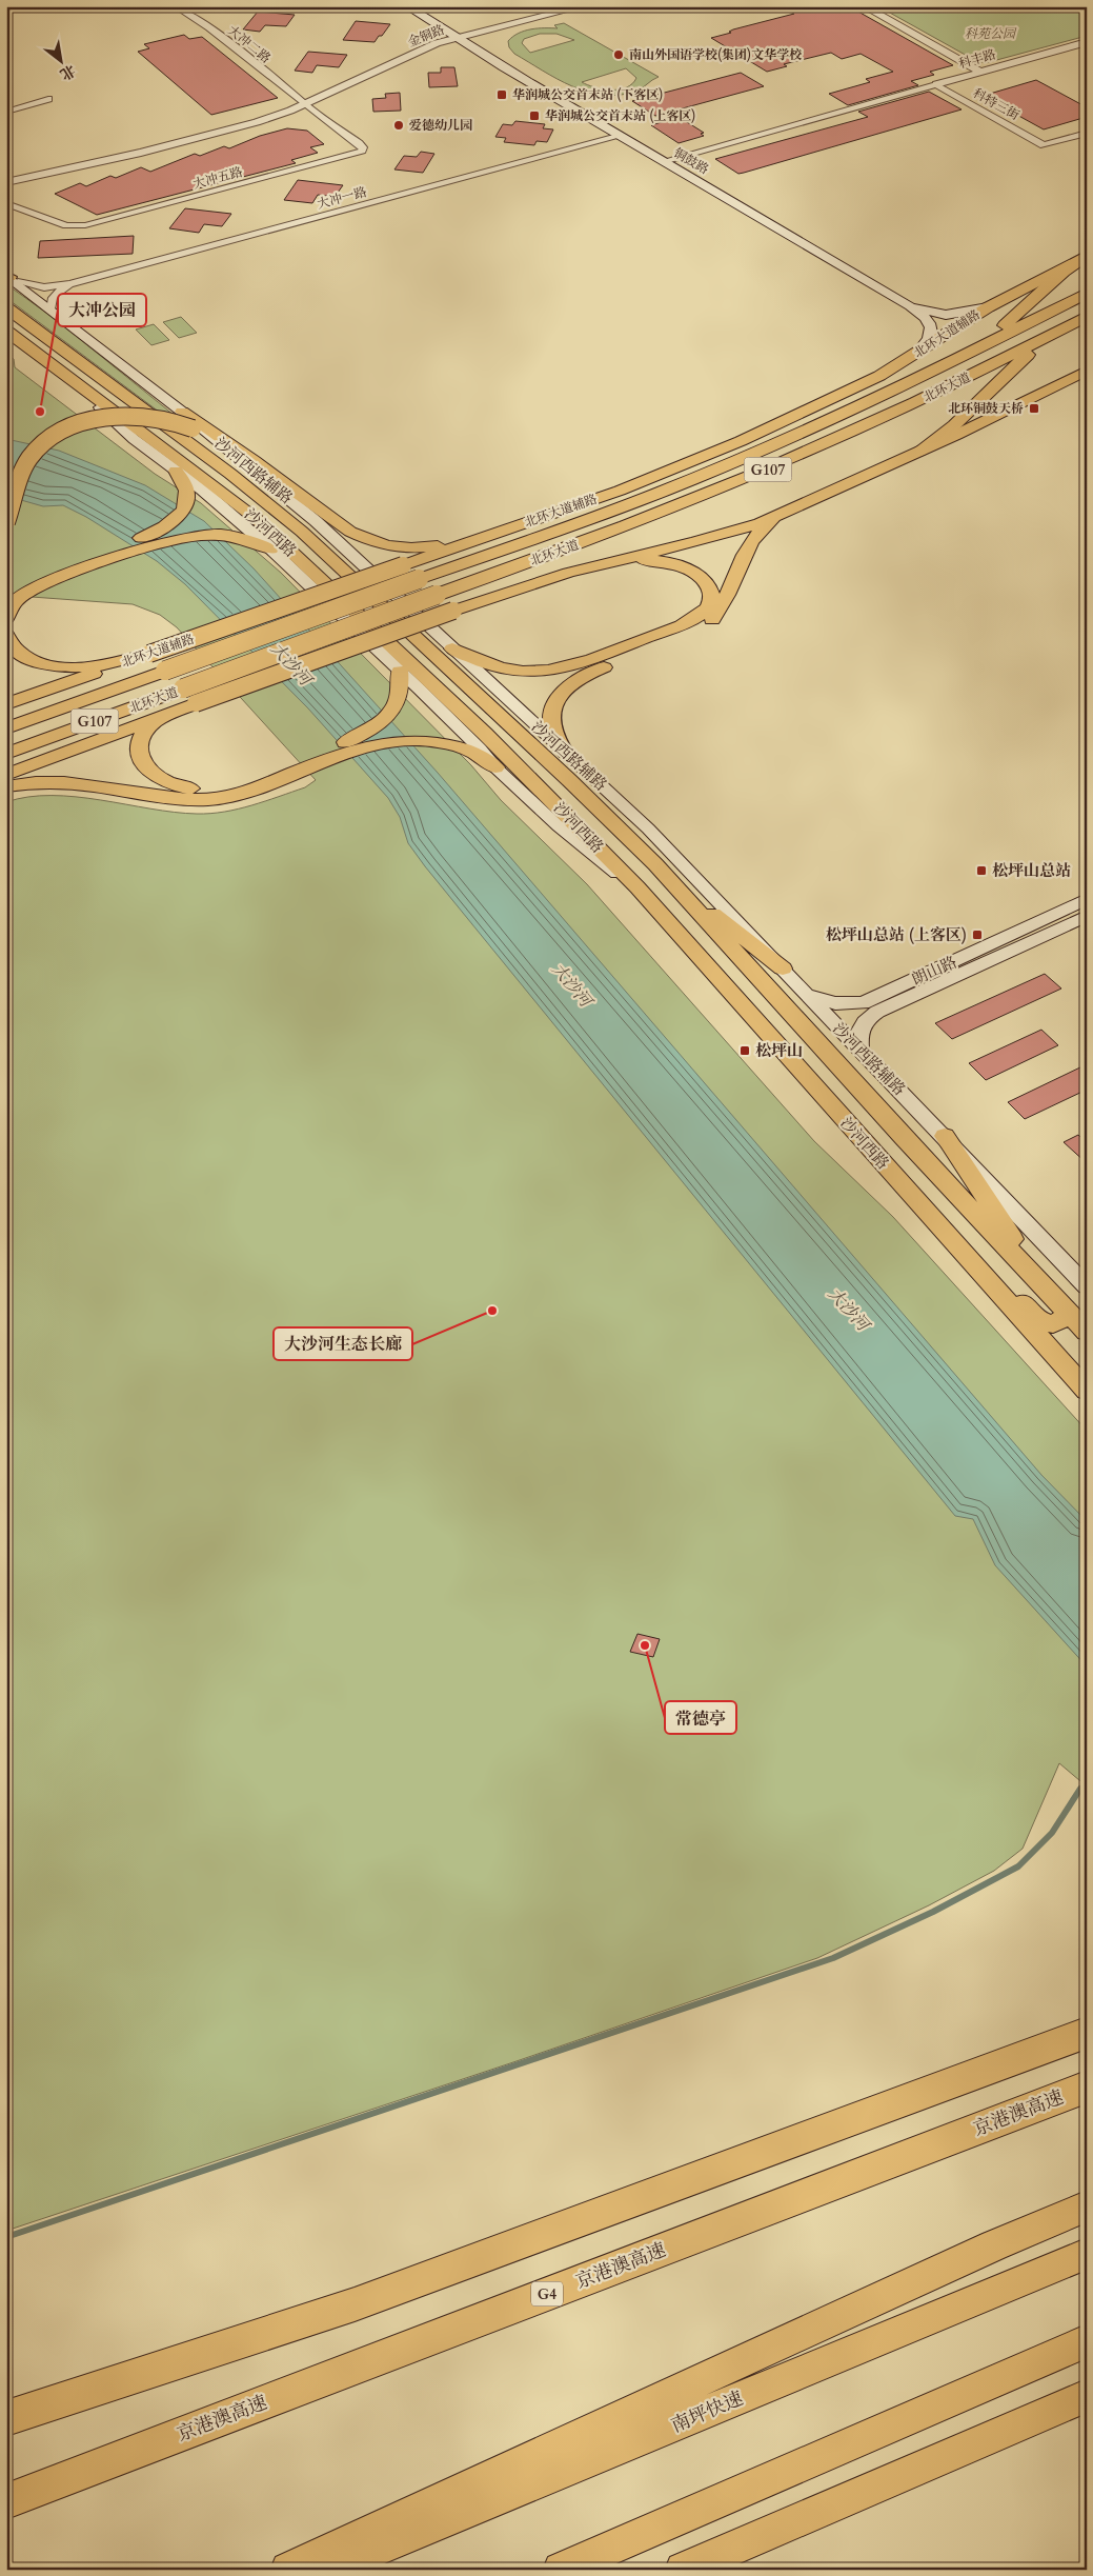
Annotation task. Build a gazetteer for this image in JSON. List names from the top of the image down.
{
  "streets": {
    "highway": [
      "北环大道",
      "G107",
      "京港澳高速",
      "G4",
      "南坪快速"
    ],
    "main road": [
      "铜鼓路",
      "北环大道辅路",
      "沙河西路辅路",
      "沙河西路",
      "朗山路"
    ],
    "street": [
      "金铜路",
      "大冲二路",
      "科丰路",
      "科特三街",
      "大冲五路",
      "大冲一路"
    ]
  },
  "crossings": [
    ["金铜路", "大冲二路"],
    ["金铜路", "铜鼓路"],
    ["金铜路", "大冲五路"],
    ["大冲二路", "大冲五路"],
    ["科丰路", "科特三街"],
    ["铜鼓路", "大冲一路"],
    ["大冲一路", "沙河西路辅路"],
    ["沙河西路辅路", "朗山路"]
  ],
  "water": ["大沙河"],
  "parks": ["科苑公园"],
  "places": {
    "other": [
      "南山外国语学校(集团)文华学校",
      "爱德幼儿园",
      "大冲公园",
      "大沙河生态长廊",
      "常德亭"
    ],
    "transit": [
      "华润城公交首末站 (下客区)",
      "华润城公交首末站 (上客区)",
      "北环铜鼓天桥",
      "松坪山总站",
      "松坪山总站 (上客区)",
      "松坪山"
    ]
  },
  "north": "bottom right"
}
